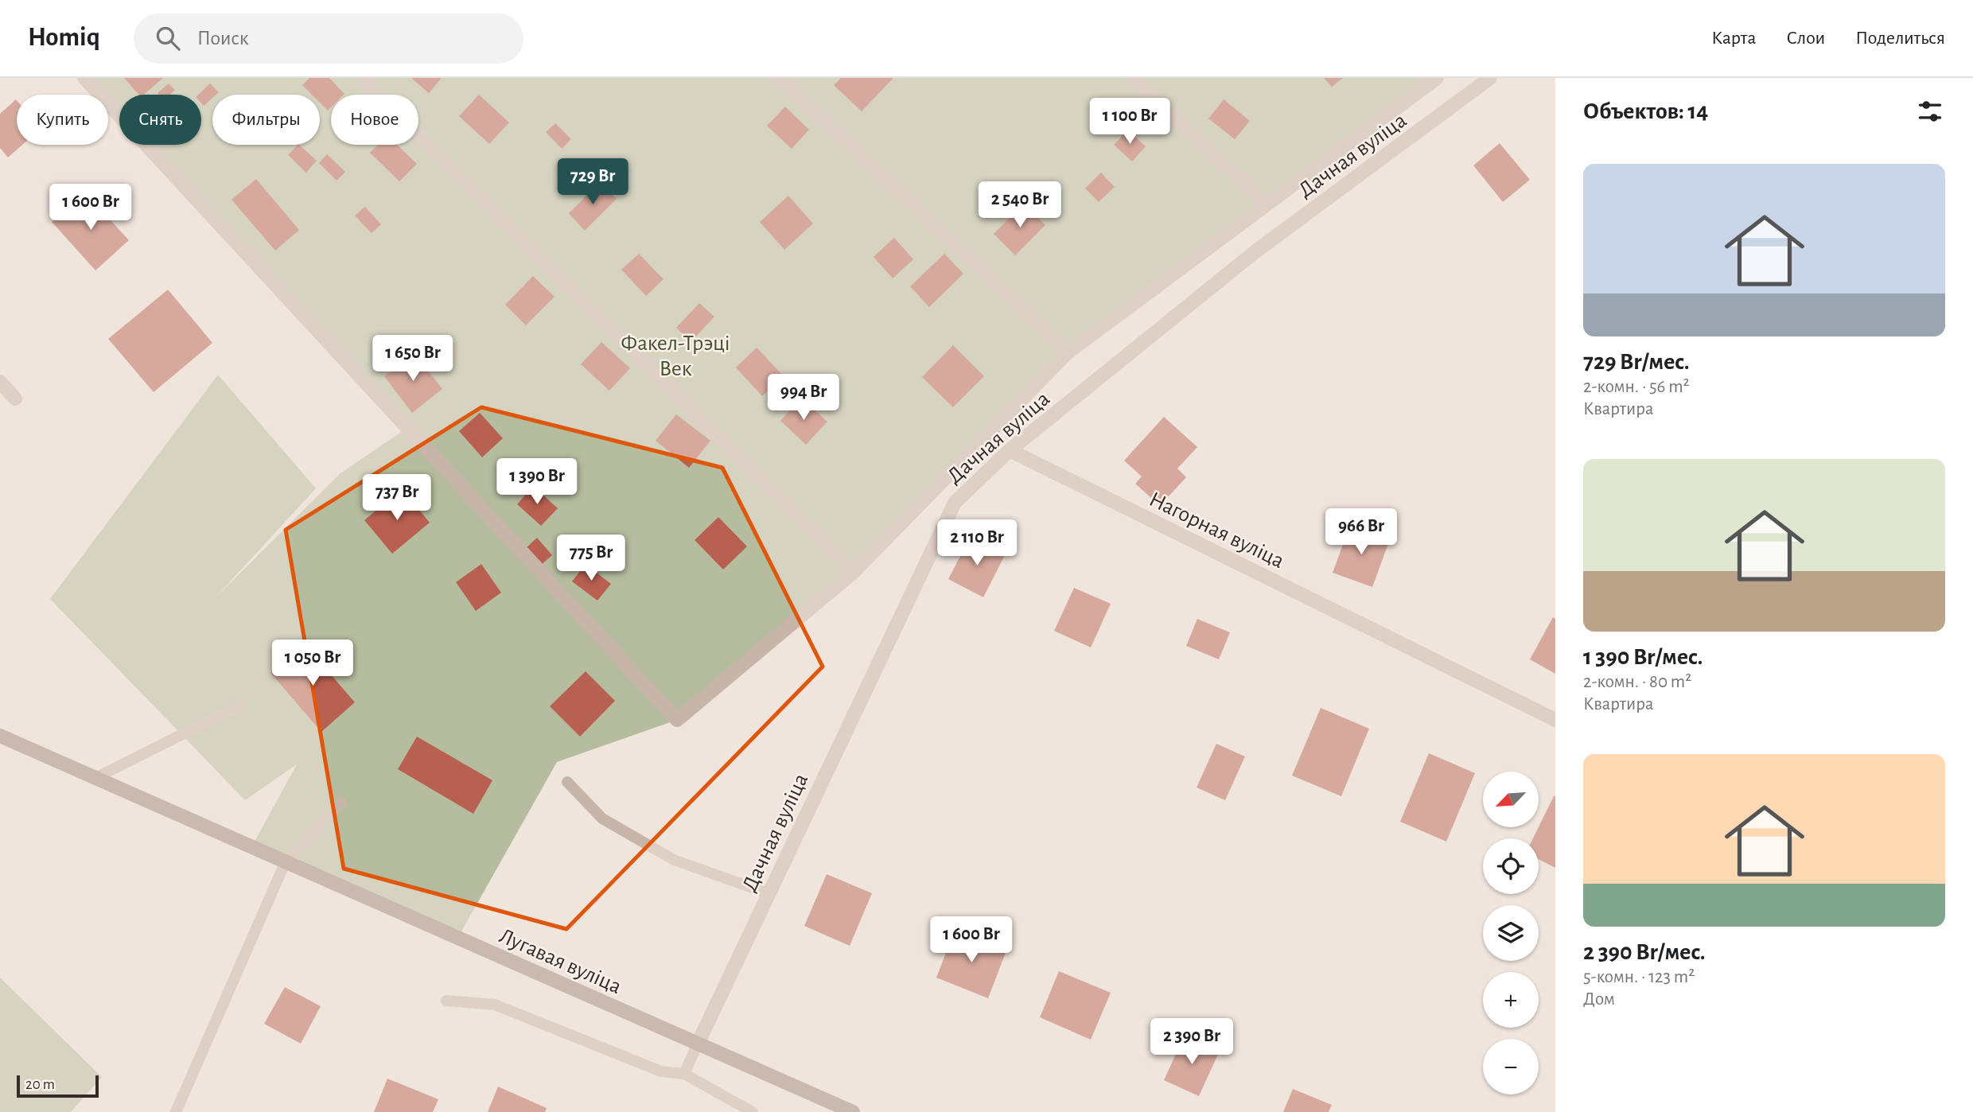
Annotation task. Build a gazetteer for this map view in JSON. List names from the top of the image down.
{
  "streets": {
    "street": ["Дачная вуліца", "Нагорная вуліца", "Лугавая вуліца"]
  },
  "crossings": [
    ["Дачная вуліца", "Нагорная вуліца"],
    ["Дачная вуліца", "Лугавая вуліца"]
  ],
  "parks": ["Факел-Трэці Век"],
  "scale_bar": "20 m",
  "north": "bottom left",
  "page": {
    "header": "Homiq",
    "search": "Поиск",
    "nav": ["Карта", "Слои", "Поделиться"],
    "heading": "Объектов: 14",
    "chip": [
      "Купить",
      "Снять",
      "Фильтры",
      "Новое"
    ],
    "price": [
      "1 100 Br",
      "729 Br",
      "2 540 Br",
      "1 600 Br",
      "1 650 Br",
      "994 Br",
      "1 390 Br",
      "737 Br",
      "966 Br",
      "2 110 Br",
      "775 Br",
      "1 050 Br",
      "1 600 Br",
      "2 390 Br"
    ],
    "list": [
      {
        "name": "729 Br/мес.",
        "note": "2-комн. · 56 m² · Квартира"
      },
      {
        "name": "1 390 Br/мес.",
        "note": "2-комн. · 80 m² · Квартира"
      },
      {
        "name": "2 390 Br/мес.",
        "note": "5-комн. · 123 m² · Дом"
      }
    ],
    "map_buttons": ["+", "−"],
    "scale": "20 m"
  }
}
